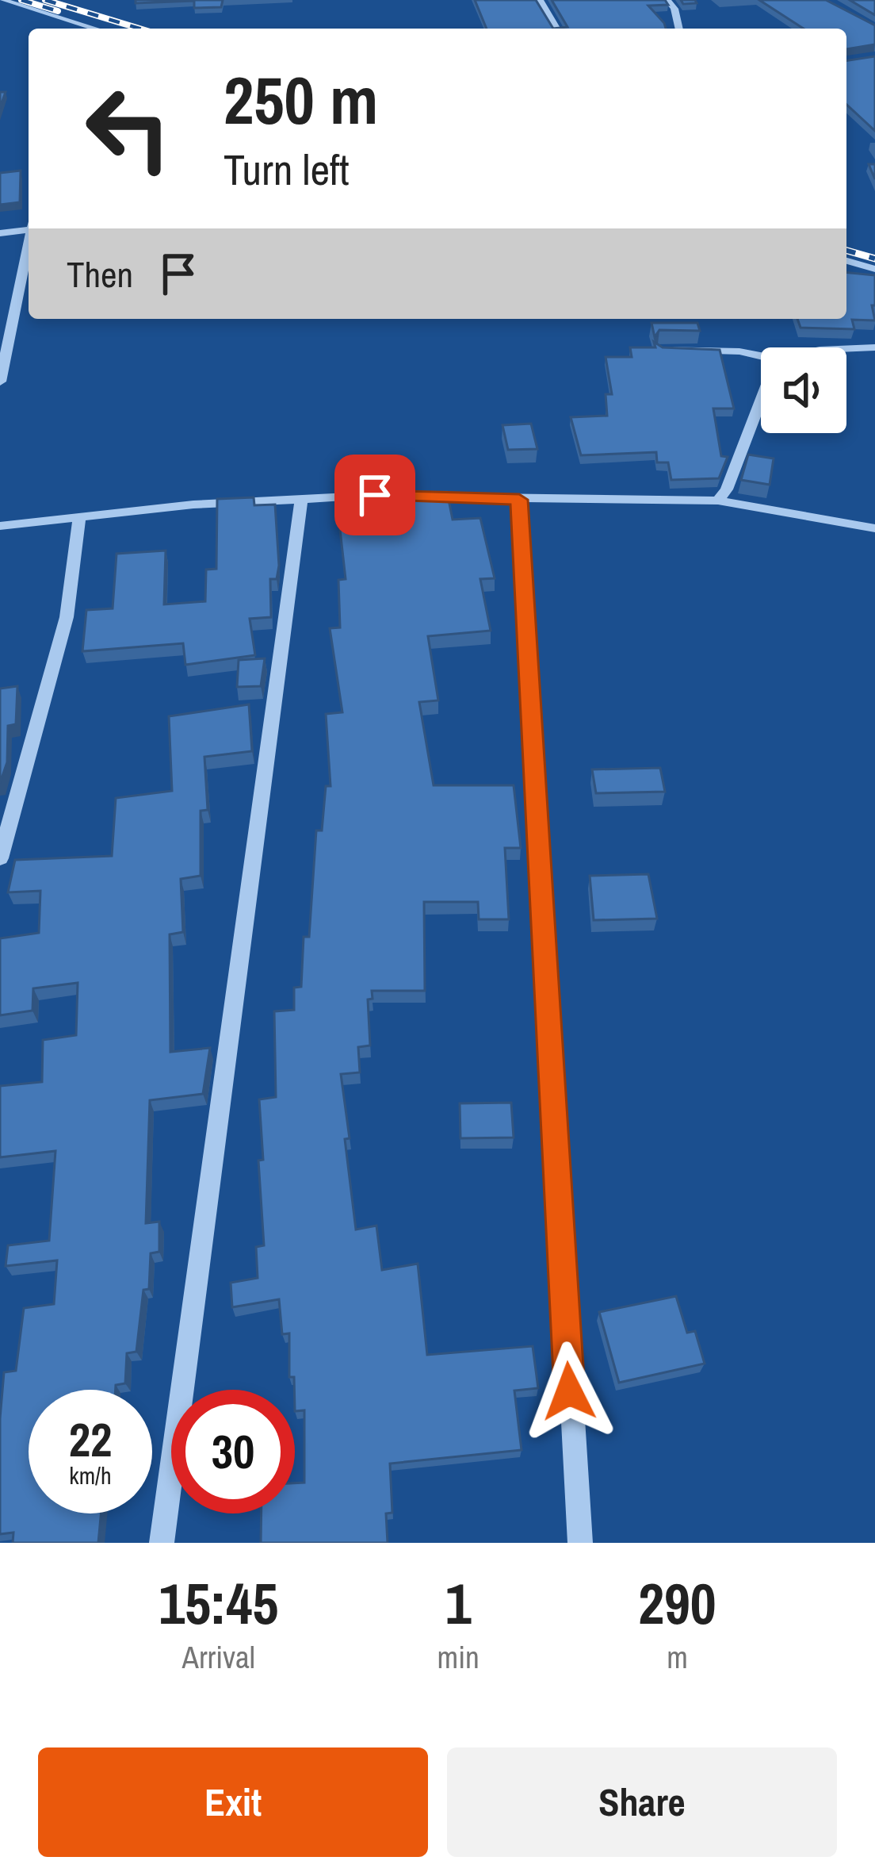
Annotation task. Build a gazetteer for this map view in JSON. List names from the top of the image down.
{
  "page": {
    "turn": ["250 m", "Turn left"],
    "then": "Then",
    "speed": "22 km/h",
    "limit": "30",
    "eta": [
      "15:45",
      "Arrival",
      "1",
      "min",
      "290",
      "m"
    ],
    "buttons": ["Exit", "Share"]
  }
}
